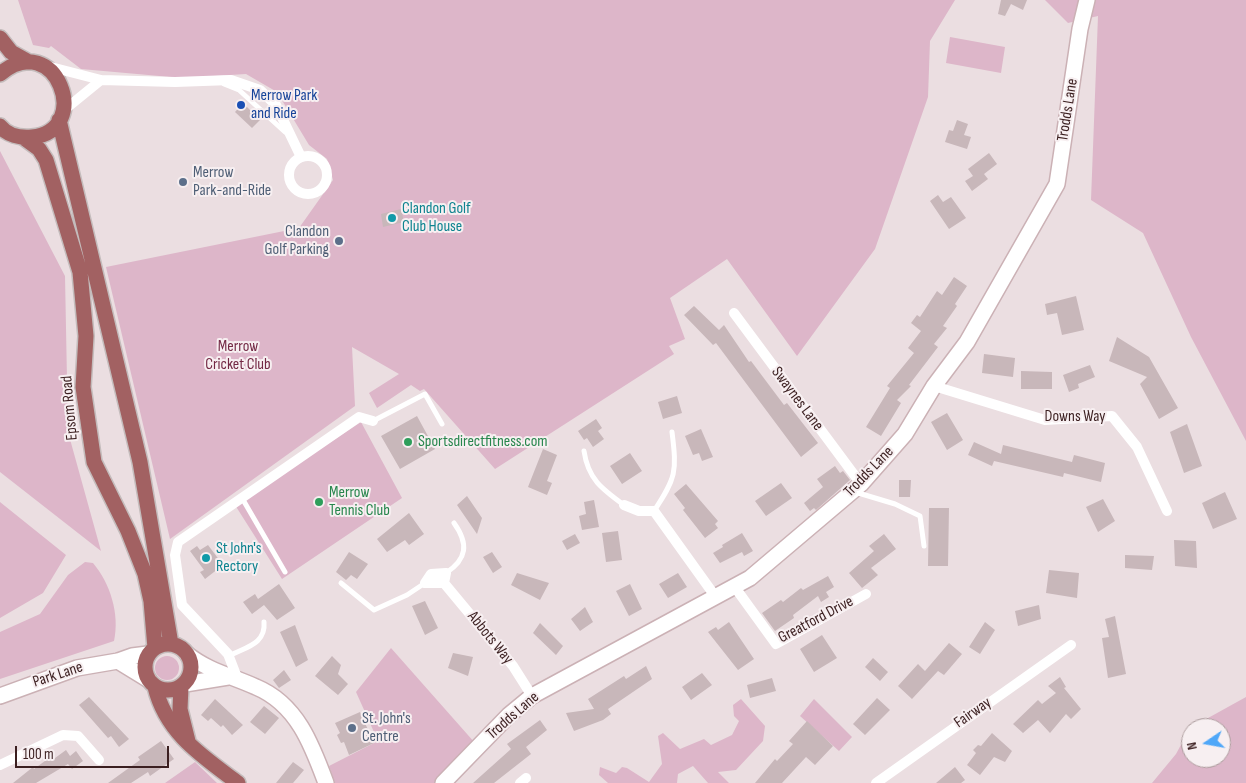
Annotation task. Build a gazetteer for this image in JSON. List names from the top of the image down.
{
  "streets": {
    "main road": ["Epsom Road"],
    "street": [
      "Trodds Lane",
      "Swaynes Lane",
      "Downs Way",
      "Greatford Drive",
      "Abbots Way",
      "Park Lane",
      "Fairway"
    ]
  },
  "crossings": [
    ["Trodds Lane", "Swaynes Lane"],
    ["Trodds Lane", "Downs Way"],
    ["Trodds Lane", "Greatford Drive"],
    ["Trodds Lane", "Abbots Way"],
    ["Epsom Road", "Park Lane"]
  ],
  "parks": ["Merrow Cricket Club"],
  "places": [
    "Merrow Park and Ride",
    "Merrow Park-and-Ride",
    "Clandon Golf Club House",
    "Clandon Golf Parking",
    "Sportsdirectfitness.com",
    "Merrow Tennis Club",
    "St John's Rectory",
    "St. John's Centre"
  ],
  "scale_bar": "100 m",
  "north": "left"
}
